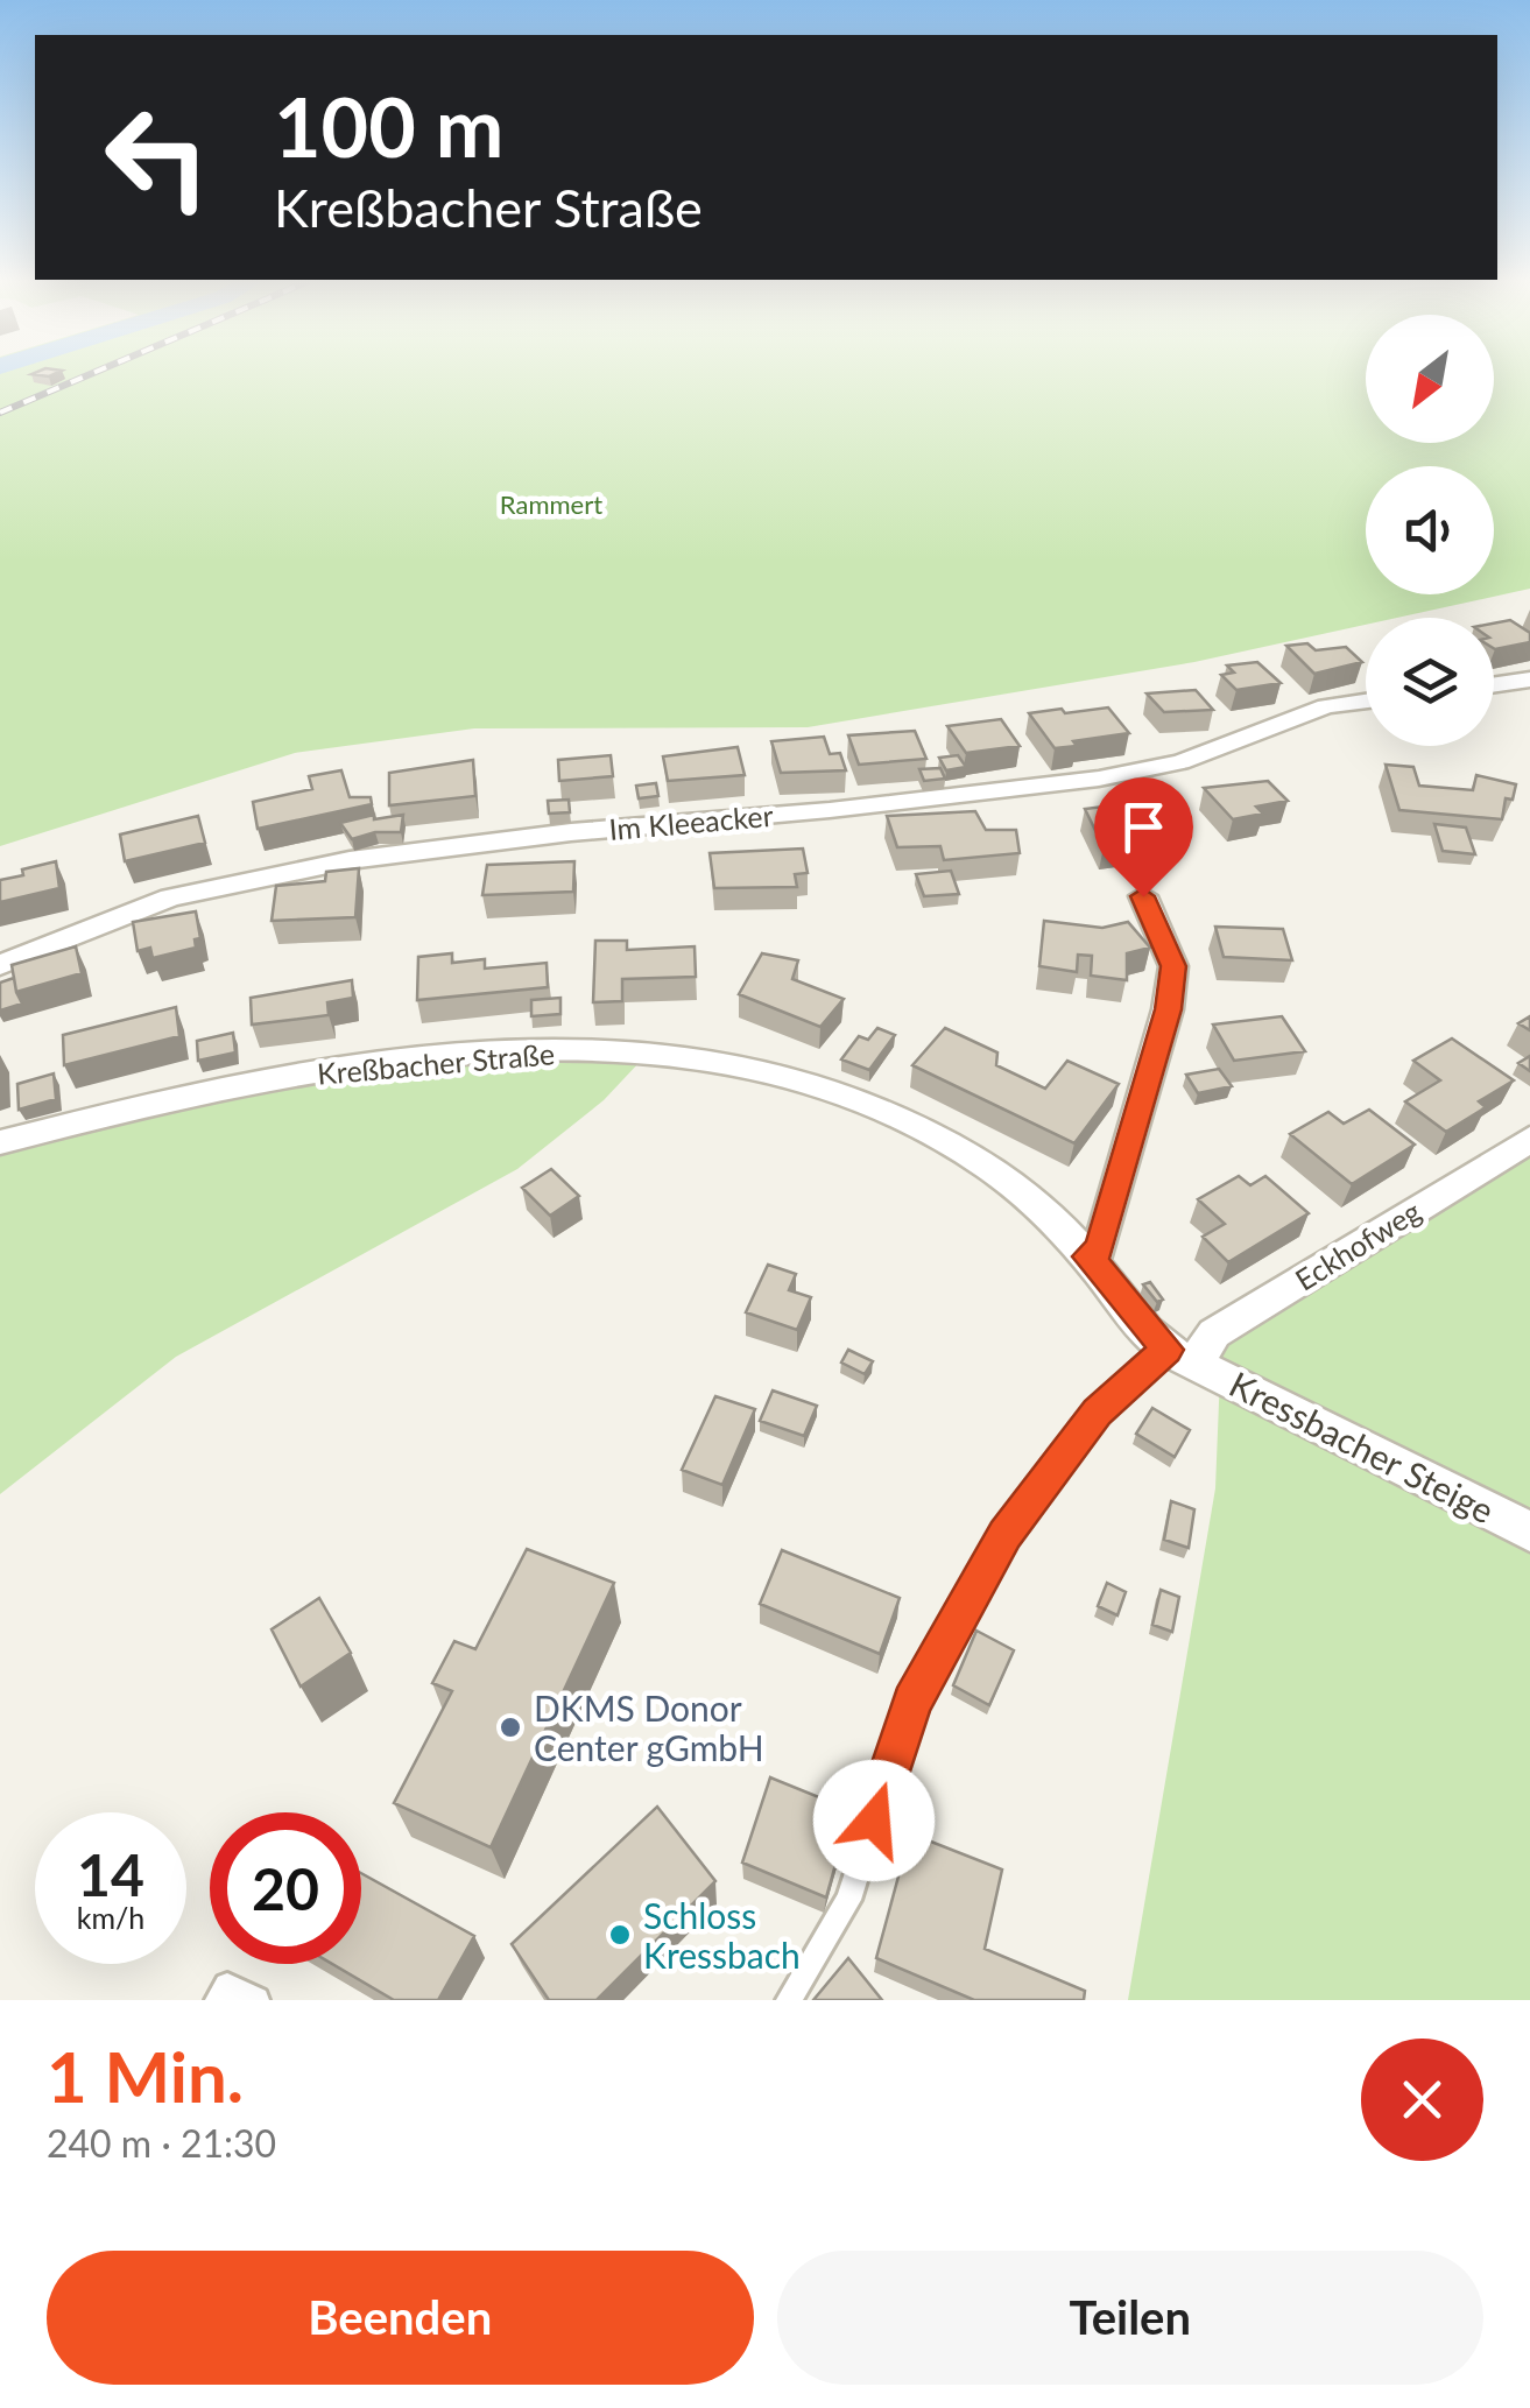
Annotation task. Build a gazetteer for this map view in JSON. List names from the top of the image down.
{
  "streets": {
    "street": [
      "Im Kleeacker",
      "Kreßbacher Straße",
      "Eckhofweg",
      "Kressbacher Steige"
    ]
  },
  "crossings": [
    ["Kreßbacher Straße", "Eckhofweg"],
    ["Kreßbacher Straße", "Kressbacher Steige"],
    ["Eckhofweg", "Kressbacher Steige"]
  ],
  "parks": ["Rammert"],
  "places": ["DKMS Donor Center gGmbH", "Schloss Kressbach"],
  "north": "bottom left",
  "page": {
    "turn": ["100 m", "Kreßbacher Straße"],
    "speed": "14 km/h",
    "limit": "20",
    "heading": ["1 Min.", "240 m · 21:30"],
    "buttons": ["Beenden", "Teilen"]
  }
}
